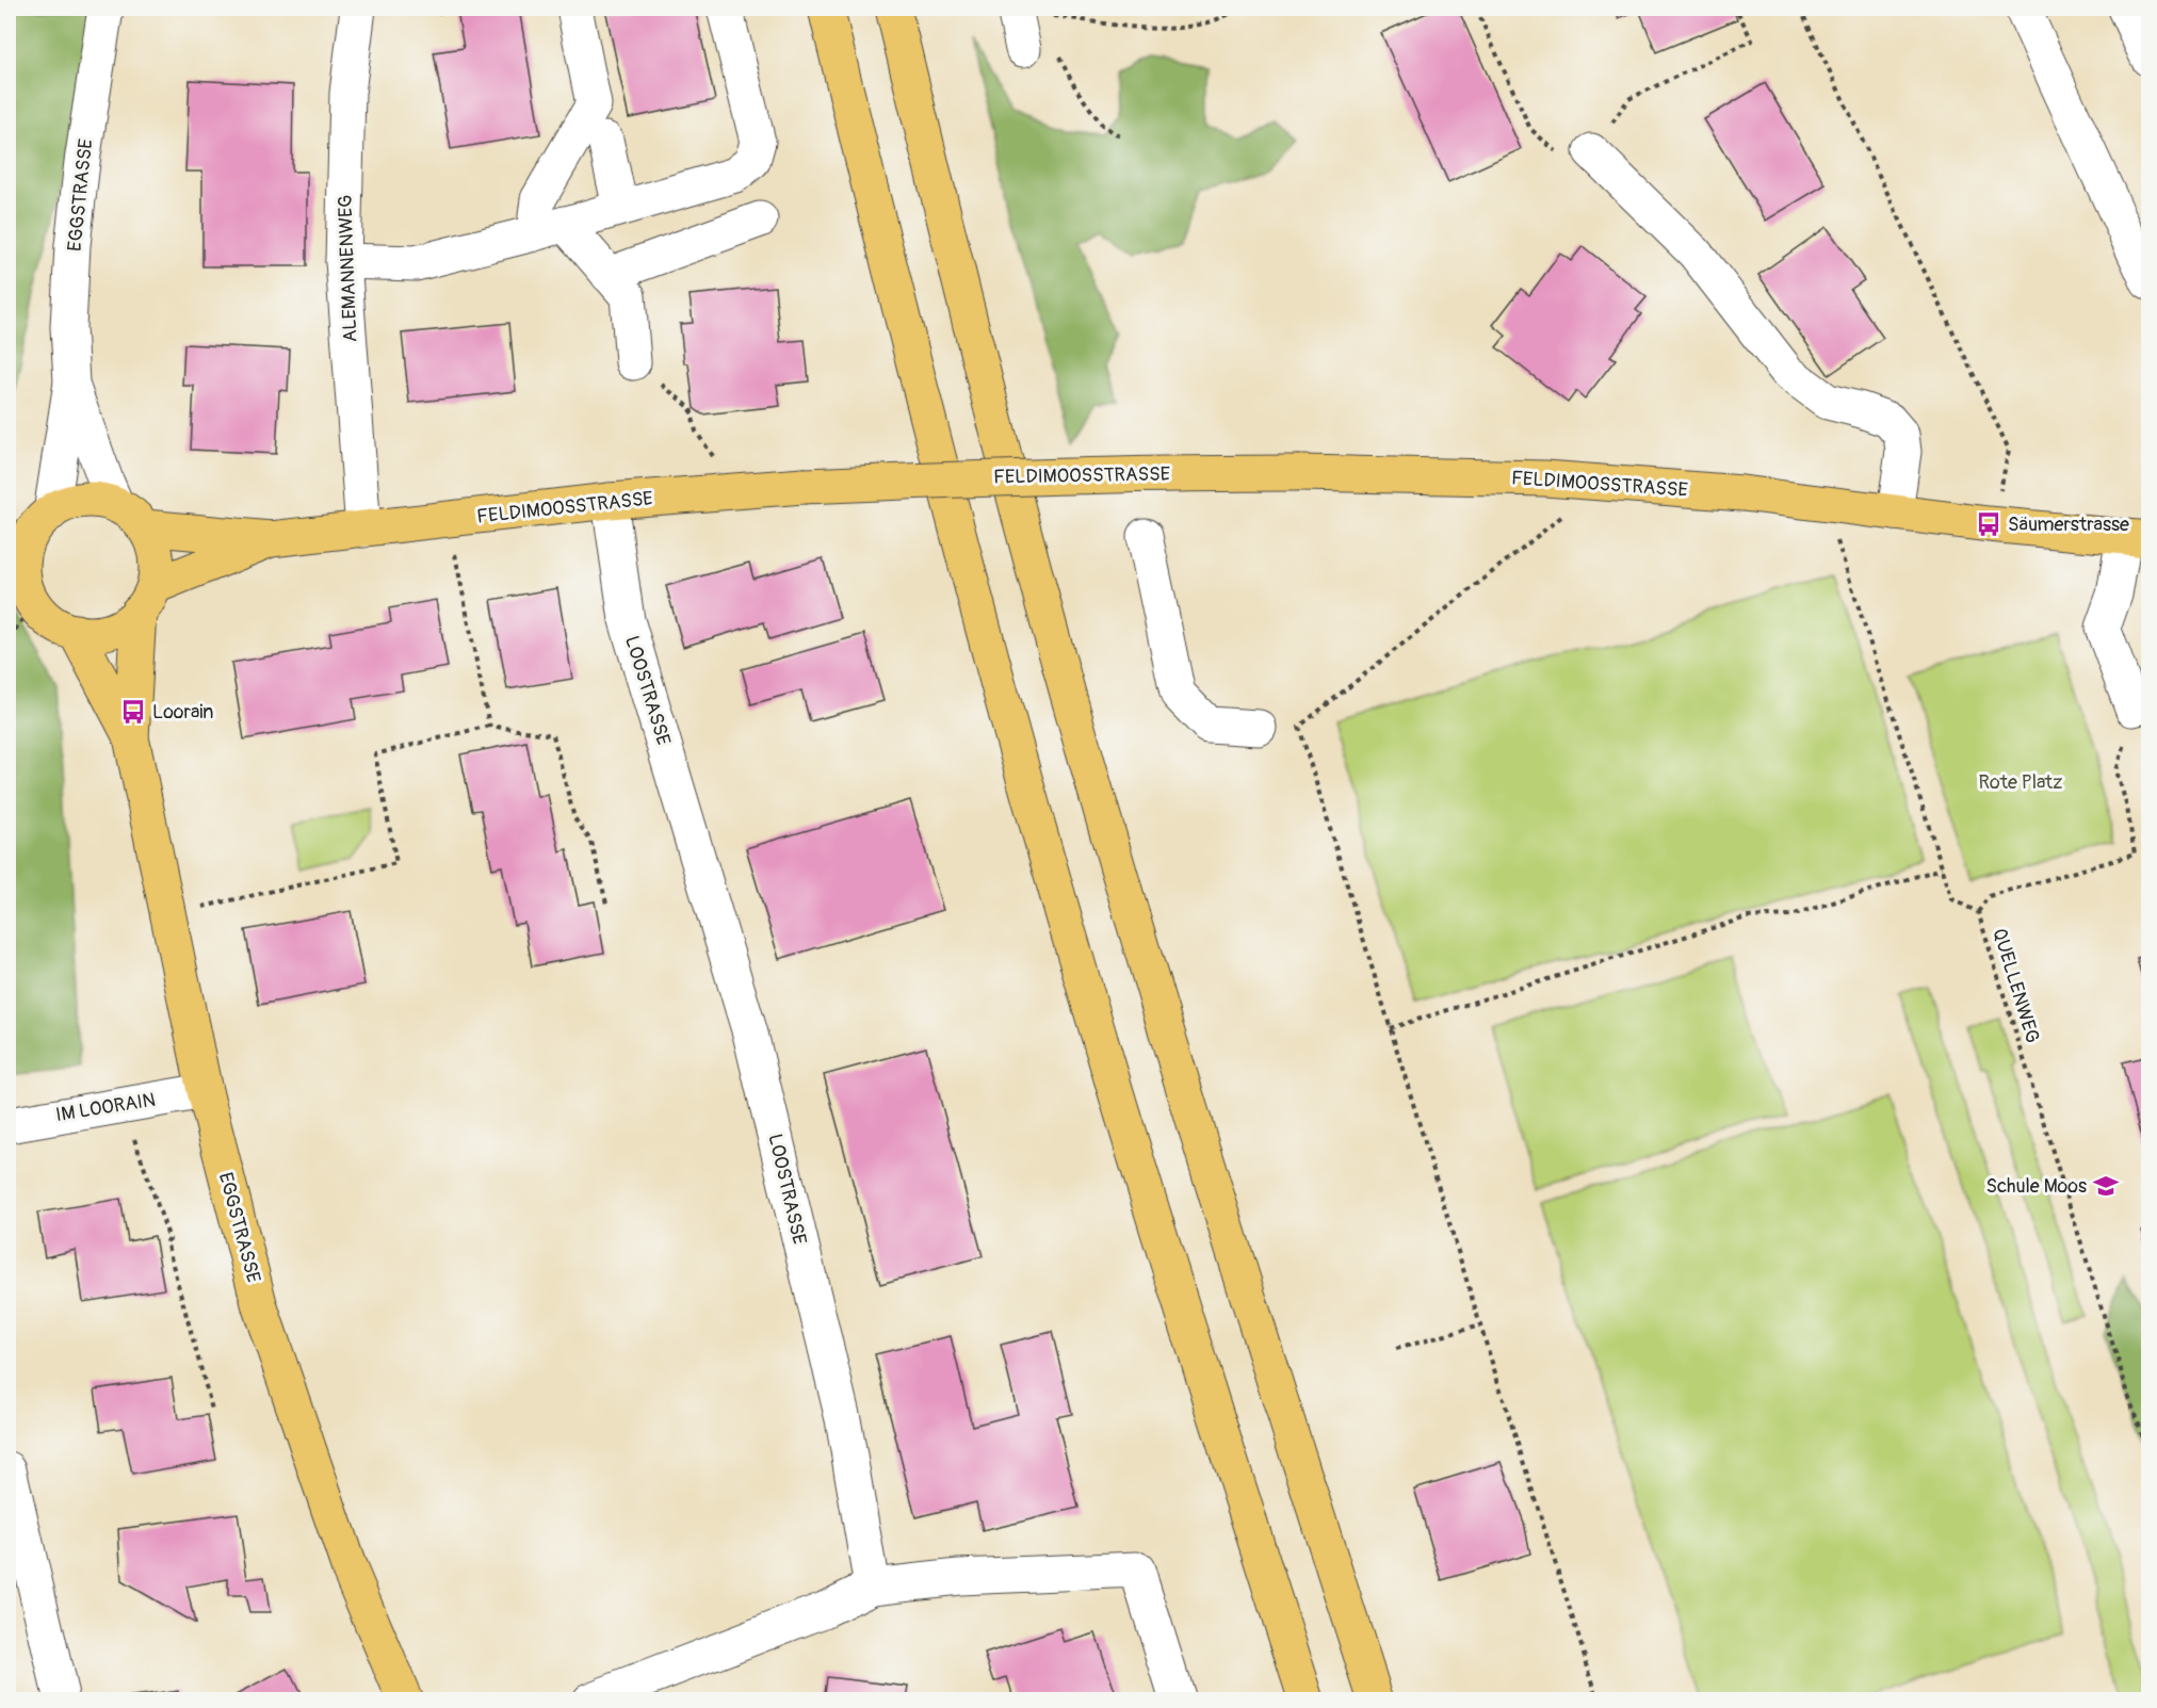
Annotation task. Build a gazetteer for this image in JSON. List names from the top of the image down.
{
  "streets": {
    "main road": ["EGGSTRASSE", "FELDIMOOSSTRASSE"],
    "street": ["ALEMANNENWEG", "LOOSTRASSE", "IM LOORAIN"],
    "path": ["QUELLENWEG"]
  },
  "crossings": [
    ["EGGSTRASSE", "FELDIMOOSSTRASSE"],
    ["EGGSTRASSE", "IM LOORAIN"],
    ["ALEMANNENWEG", "FELDIMOOSSTRASSE"],
    ["FELDIMOOSSTRASSE", "LOOSTRASSE"]
  ],
  "parks": ["Rote Platz"],
  "places": {
    "bus stop": ["Säumerstrasse", "Loorain"],
    "school or university": ["Schule Moos"]
  }
}
